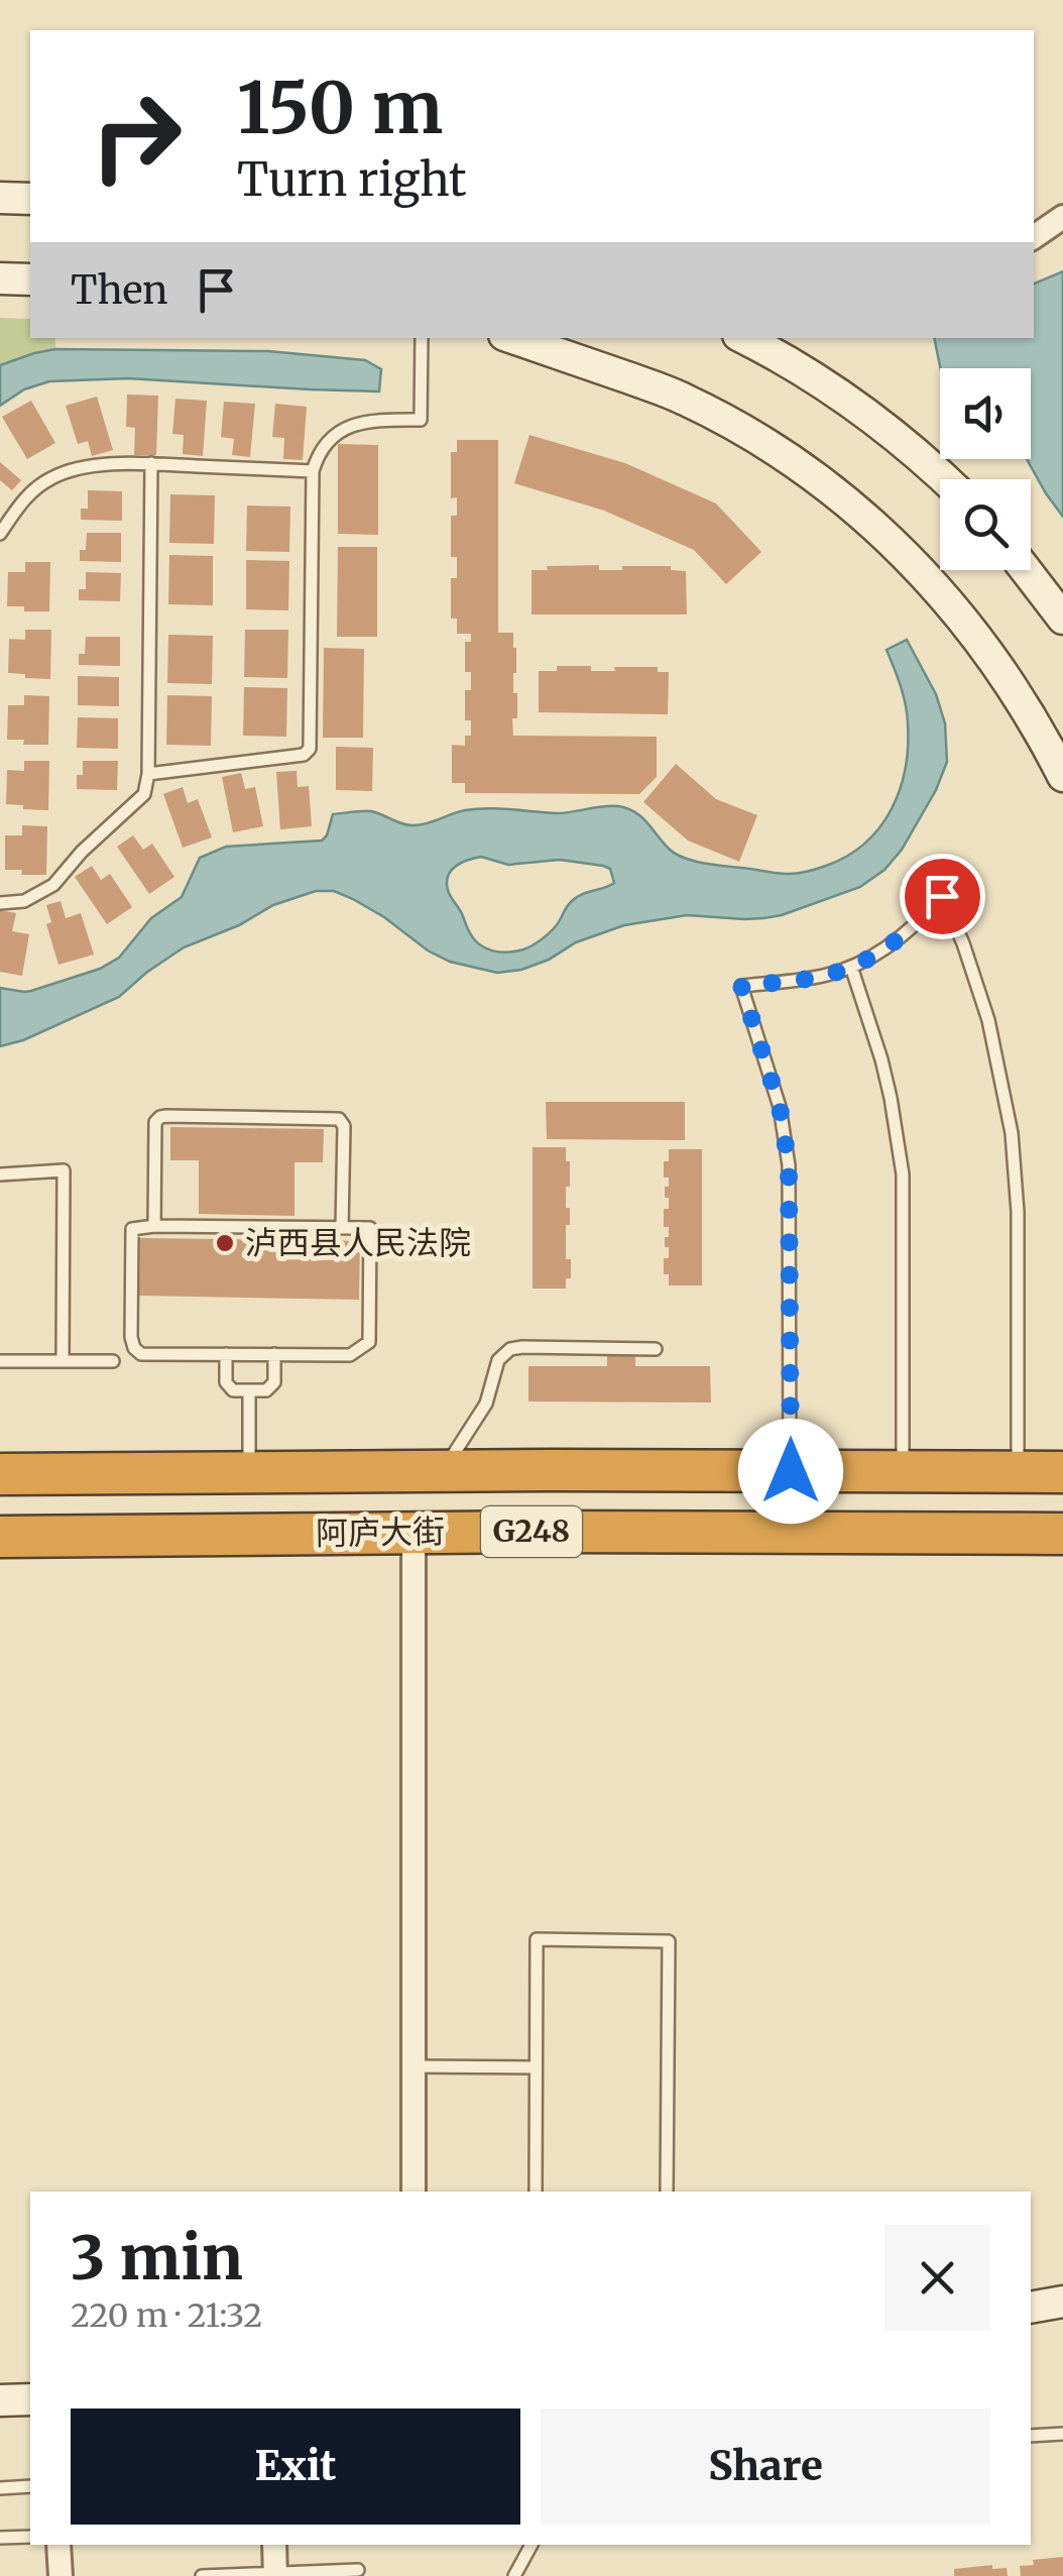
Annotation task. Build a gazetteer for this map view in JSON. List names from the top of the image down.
{
  "streets": {
    "highway": ["G248", "阿庐大街"]
  },
  "places": ["泸西县人民法院"],
  "page": {
    "turn": ["150 m", "Turn right"],
    "then": "Then",
    "heading": ["3 min", "220 m · 21:32"],
    "buttons": ["Exit", "Share"]
  }
}
